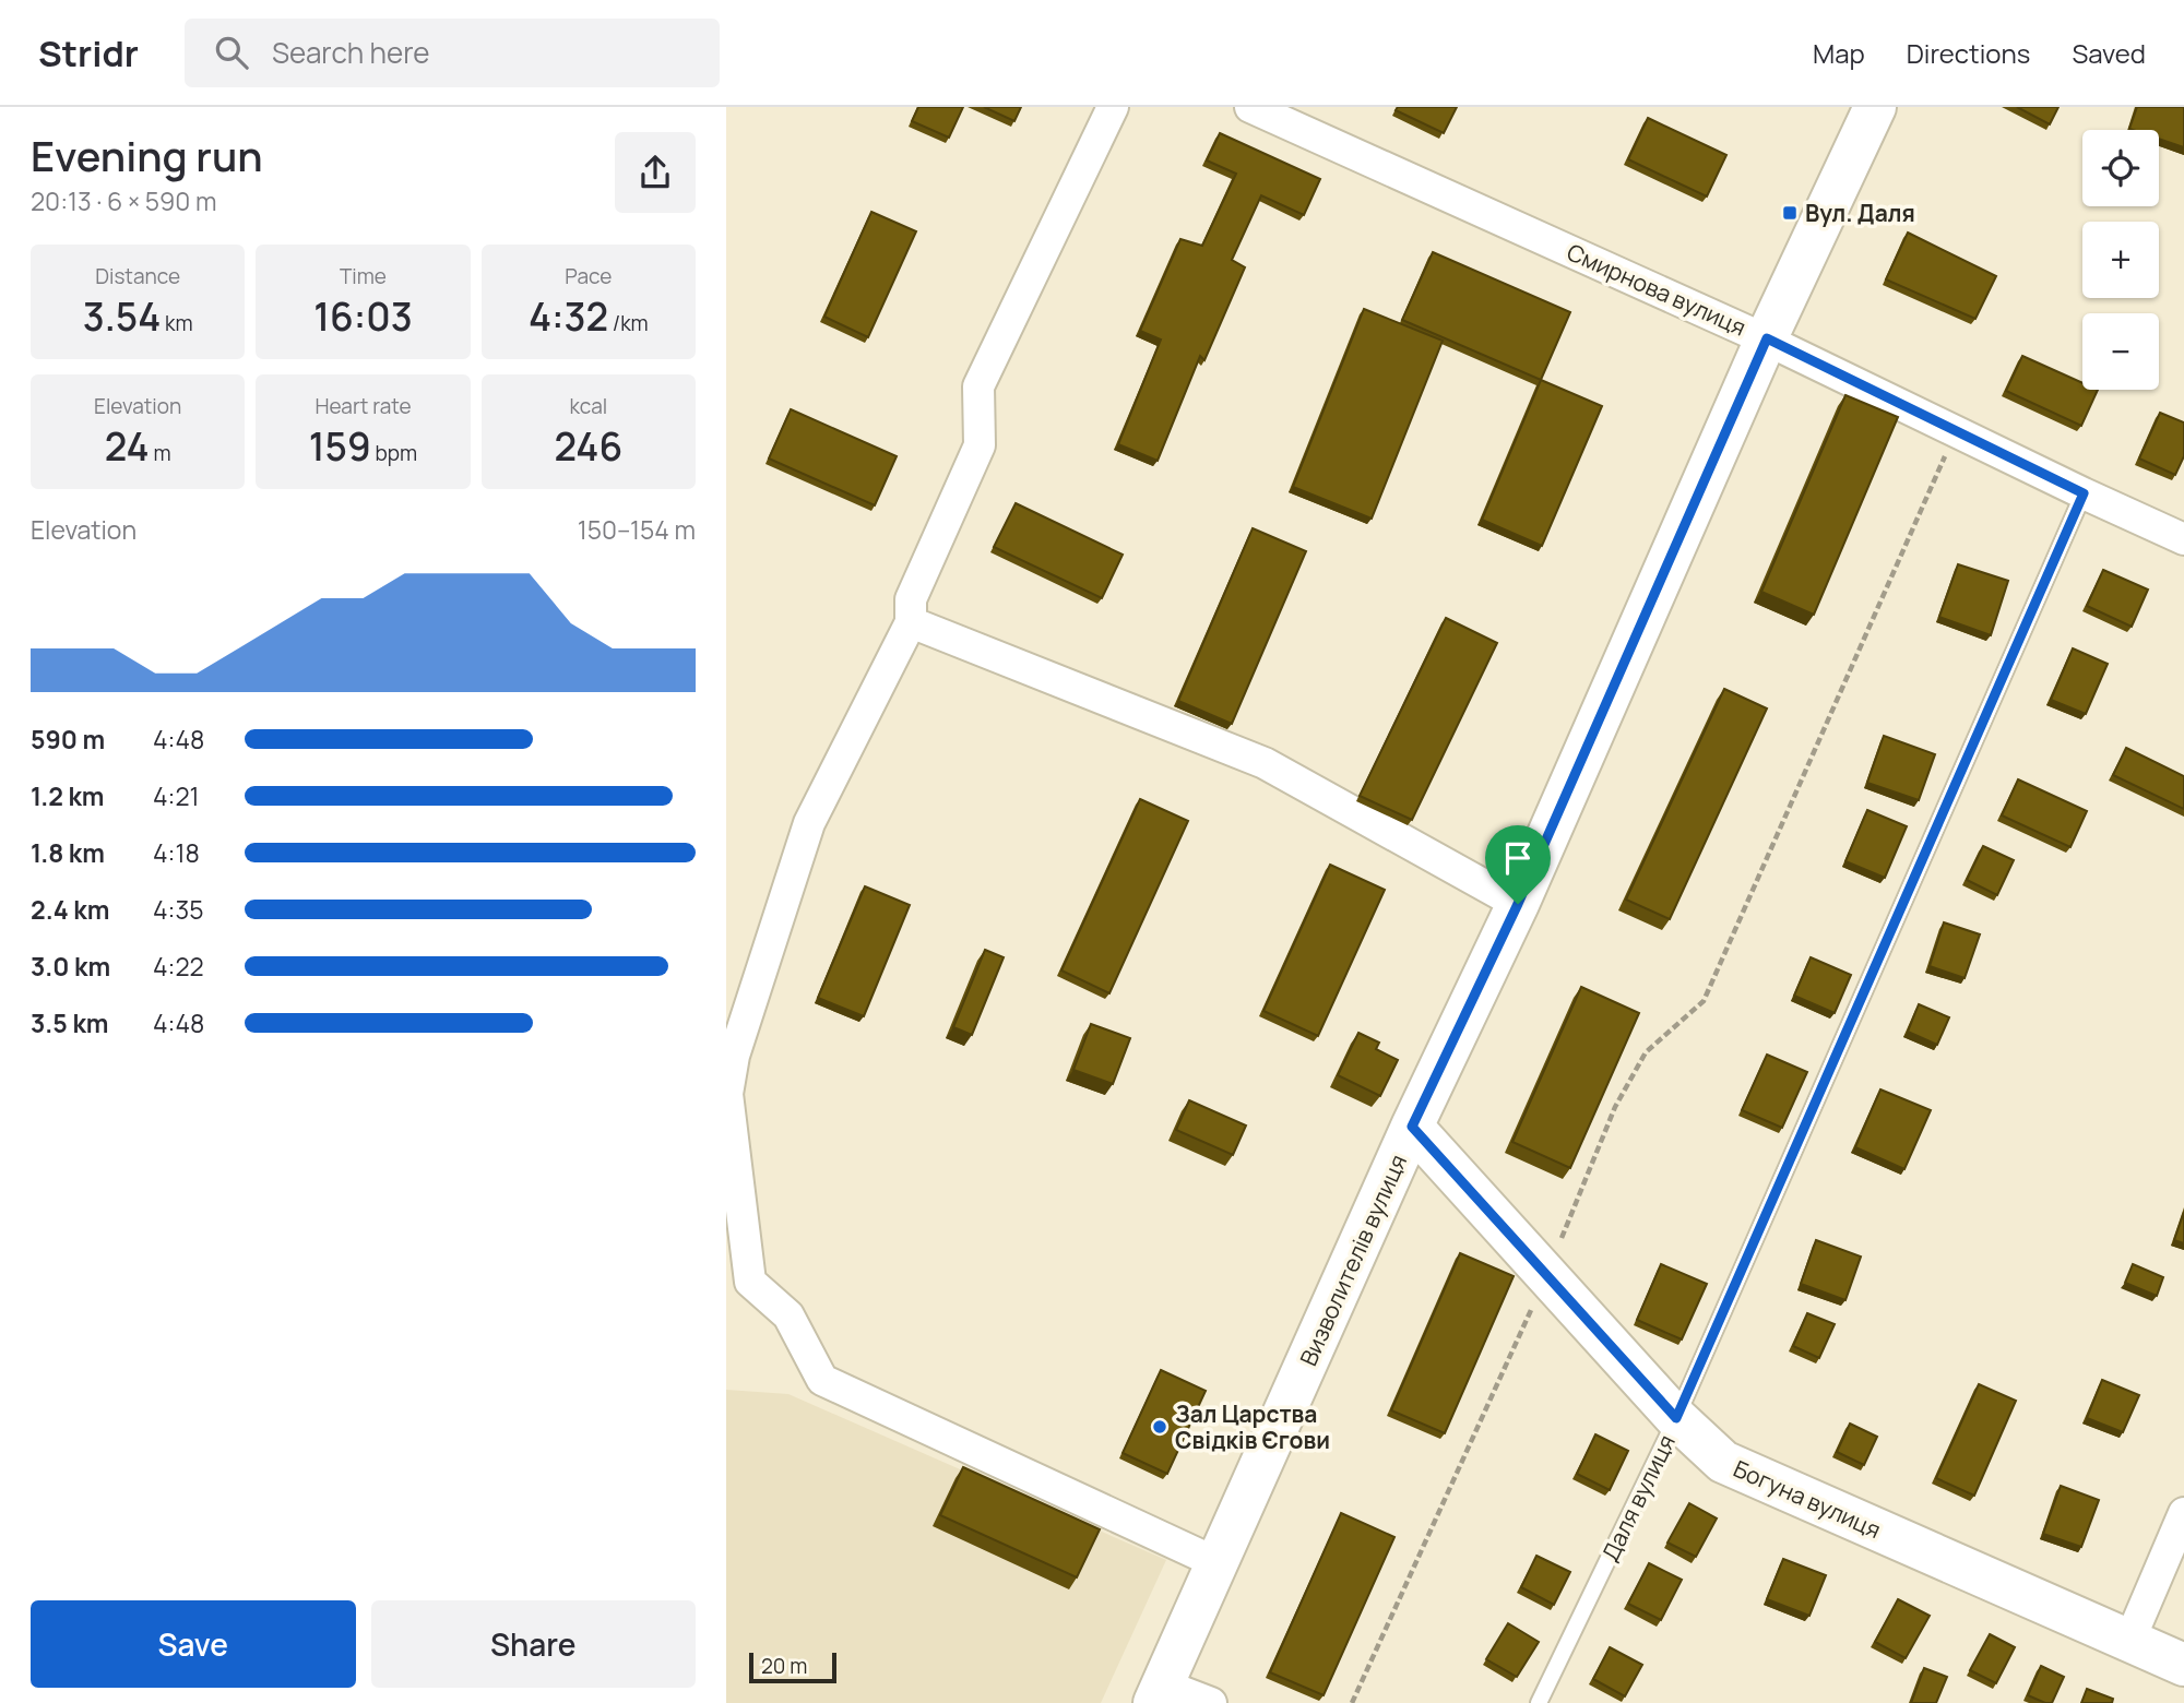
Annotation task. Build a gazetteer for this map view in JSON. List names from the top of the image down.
{
  "streets": {
    "street": ["Смирнова вулиця", "Визволителів вулиця", "Богуна вулиця"],
    "lane": ["Даля вулиця"]
  },
  "crossings": [
    ["Смирнова вулиця", "Визволителів вулиця"],
    ["Смирнова вулиця", "Даля вулиця"],
    ["Визволителів вулиця", "Богуна вулиця"],
    ["Даля вулиця", "Богуна вулиця"]
  ],
  "places": {
    "transit": ["Вул. Даля"],
    "other": ["Зал Царства Свідків Єгови"]
  },
  "scale_bar": "20 m",
  "page": {
    "header": "Stridr",
    "search": "Search here",
    "nav": ["Map", "Directions", "Saved"],
    "heading": ["Evening run", "20:13 · 6 × 590 m"],
    "map_buttons": ["+", "−"],
    "stats": [
      ["Distance", "3.54 km"],
      ["Time", "16:03"],
      ["Pace", "4:32 /km"],
      ["Elevation", "24 m"],
      ["Heart rate", "159 bpm"],
      ["kcal", "246"]
    ],
    "chart": ["Elevation", "150–154 m"],
    "list": [
      {
        "name": "590 m",
        "note": "4:48"
      },
      {
        "name": "1.2 km",
        "note": "4:21"
      },
      {
        "name": "1.8 km",
        "note": "4:18"
      },
      {
        "name": "2.4 km",
        "note": "4:35"
      },
      {
        "name": "3.0 km",
        "note": "4:22"
      },
      {
        "name": "3.5 km",
        "note": "4:48"
      }
    ],
    "buttons": ["Save", "Share"],
    "scale": "20 m"
  }
}
